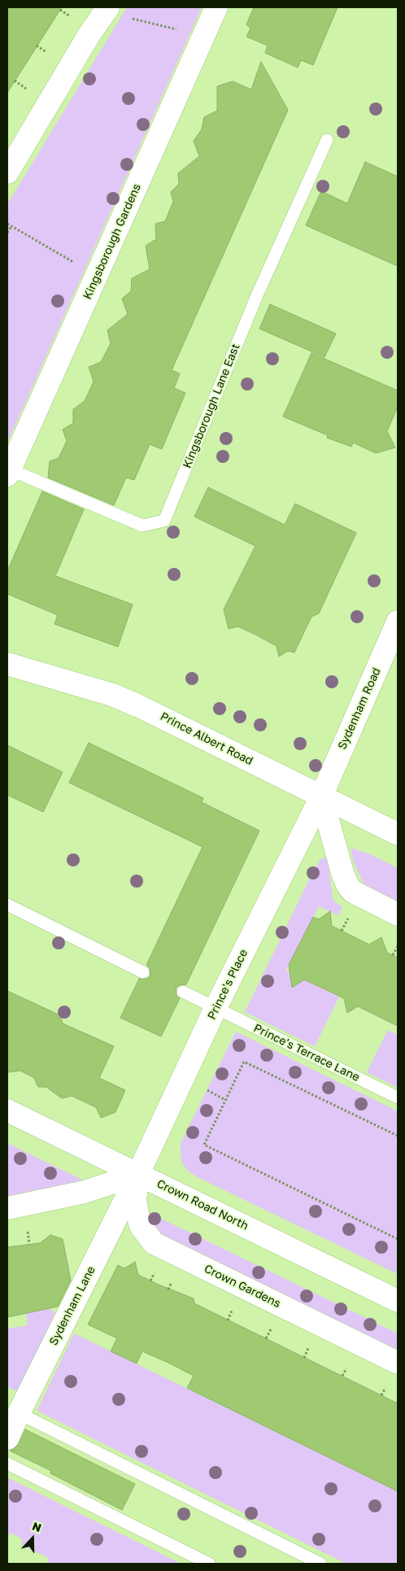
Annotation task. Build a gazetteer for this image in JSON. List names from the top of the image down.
{
  "streets": {
    "street": [
      "Kingsborough Gardens",
      "Sydenham Road",
      "Prince Albert Road",
      "Prince's Place",
      "Crown Road North",
      "Crown Gardens",
      "Sydenham Lane"
    ],
    "lane": ["Kingsborough Lane East", "Prince's Terrace Lane"]
  },
  "crossings": [
    ["Kingsborough Gardens", "Kingsborough Lane East"],
    ["Sydenham Road", "Prince Albert Road"],
    ["Sydenham Road", "Prince's Place"],
    ["Prince Albert Road", "Prince's Place"],
    ["Prince's Place", "Prince's Terrace Lane"],
    ["Prince's Place", "Crown Road North"],
    ["Prince's Place", "Crown Gardens"],
    ["Prince's Place", "Sydenham Lane"],
    ["Crown Road North", "Crown Gardens"],
    ["Crown Road North", "Sydenham Lane"],
    ["Crown Gardens", "Sydenham Lane"]
  ],
  "north": "top"
}
